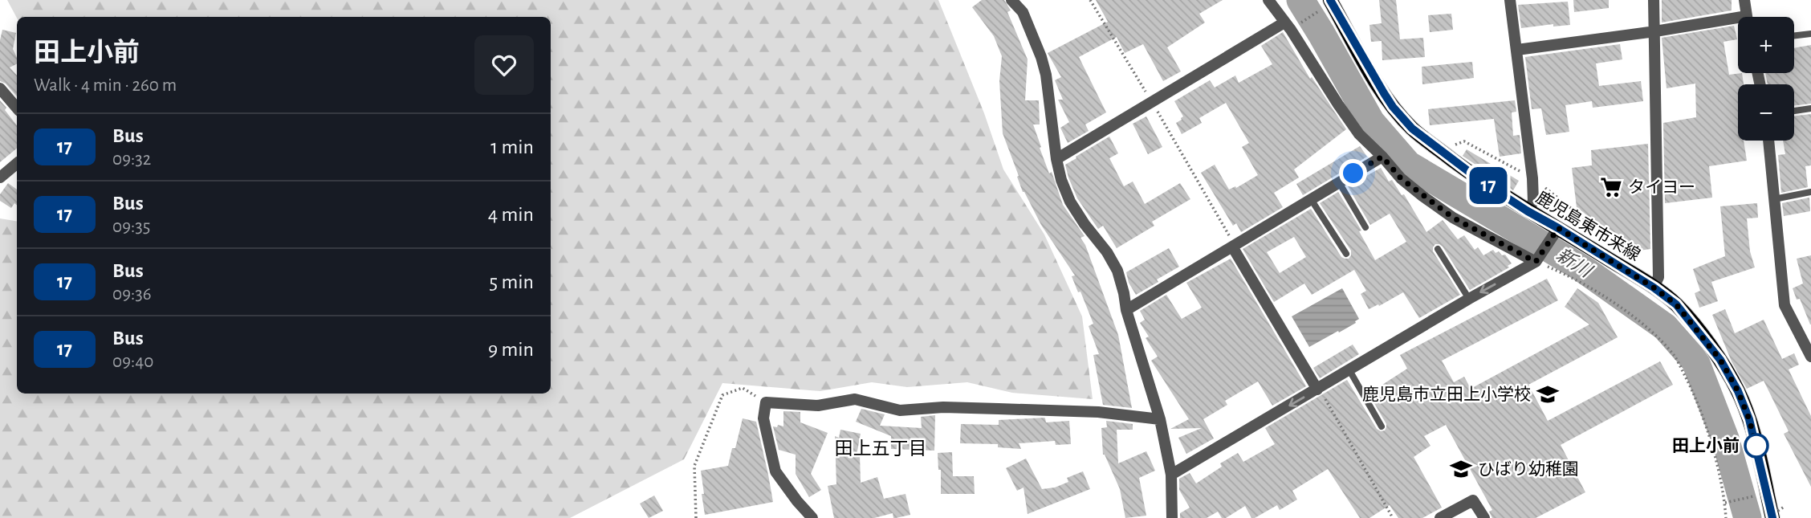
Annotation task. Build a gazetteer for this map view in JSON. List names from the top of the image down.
{
  "streets": {
    "main road": ["鹿児島東市来線"]
  },
  "districts": ["田上五丁目"],
  "water": ["新川"],
  "places": {
    "supermarket": ["タイヨー"],
    "school or university": ["鹿児島市立田上小学校", "ひばり幼稚園"],
    "other": ["田上小前"]
  },
  "lines": ["bus line 17"],
  "page": {
    "on_map": "17",
    "map_buttons": ["+", "−"],
    "heading": ["田上小前", "Walk · 4 min · 260 m"],
    "list": [
      {
        "mark": "17",
        "name": "Bus",
        "note": "09:32",
        "value": "1 min"
      },
      {
        "mark": "17",
        "name": "Bus",
        "note": "09:35",
        "value": "4 min"
      },
      {
        "mark": "17",
        "name": "Bus",
        "note": "09:36",
        "value": "5 min"
      },
      {
        "mark": "17",
        "name": "Bus",
        "note": "09:40",
        "value": "9 min"
      }
    ]
  }
}
